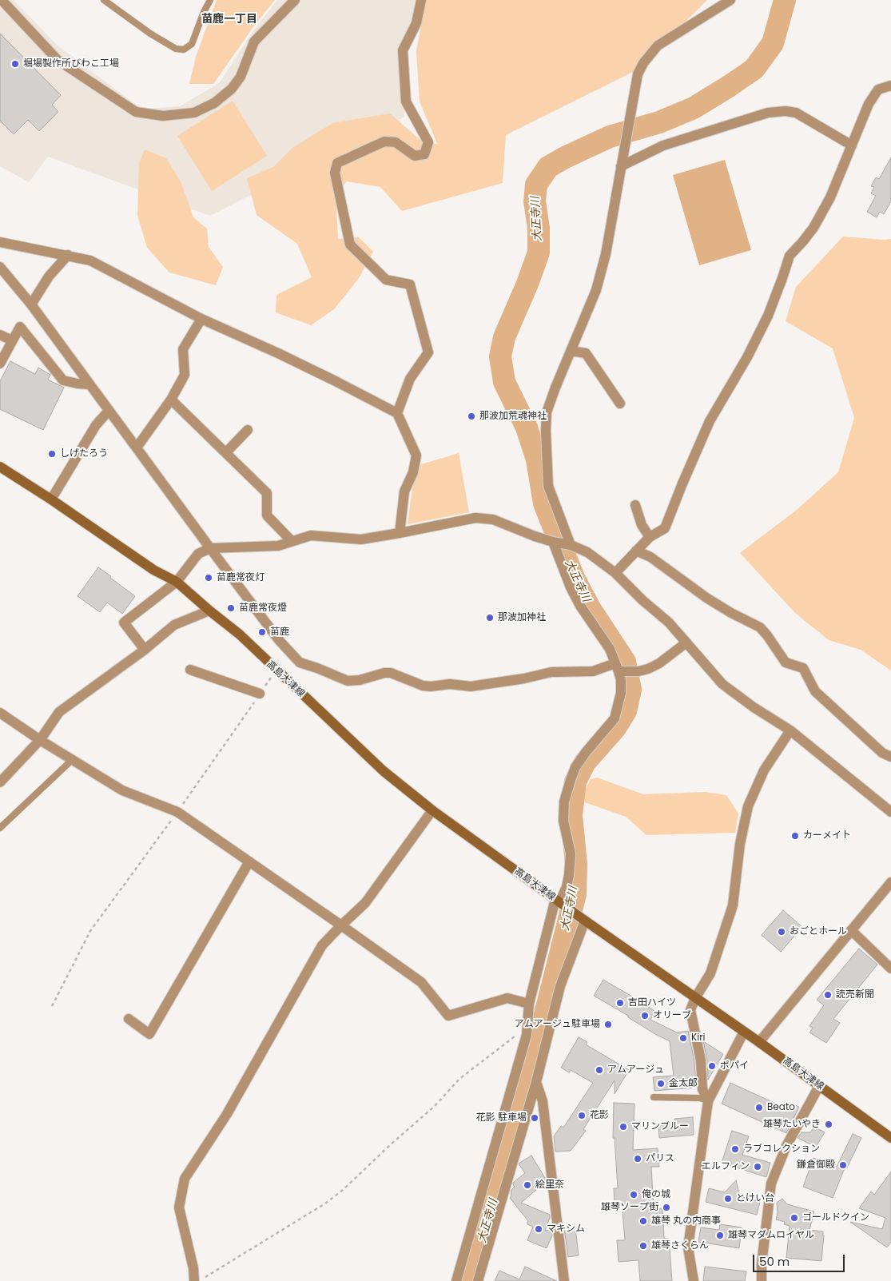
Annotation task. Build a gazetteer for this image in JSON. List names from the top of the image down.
{
  "streets": {
    "main road": ["高島大津線"]
  },
  "districts": ["苗鹿一丁目"],
  "water": ["大正寺川"],
  "places": [
    "堀場製作所びわこ工場",
    "那波加荒魂神社",
    "しげたろう",
    "苗鹿常夜灯",
    "苗鹿常夜燈",
    "那波加神社",
    "苗鹿",
    "カーメイト",
    "おごとホール",
    "読売新聞",
    "吉田ハイツ",
    "オリーブ",
    "アムアージュ駐車場",
    "Kiri",
    "ポパイ",
    "アムアージュ",
    "金太郎",
    "Beato",
    "花影",
    "花影 駐車場",
    "雄琴たいやき",
    "マリンブルー",
    "ラブコレクション",
    "パリス",
    "鎌倉御殿",
    "エルフィン",
    "絵里奈",
    "俺の城",
    "とけい台",
    "雄琴ソープ街",
    "ゴールドクイン",
    "雄琴 丸の内商事",
    "マキシム",
    "雄琴マダムロイヤル",
    "雄琴さくらん"
  ],
  "scale_bar": "50 m"
}
